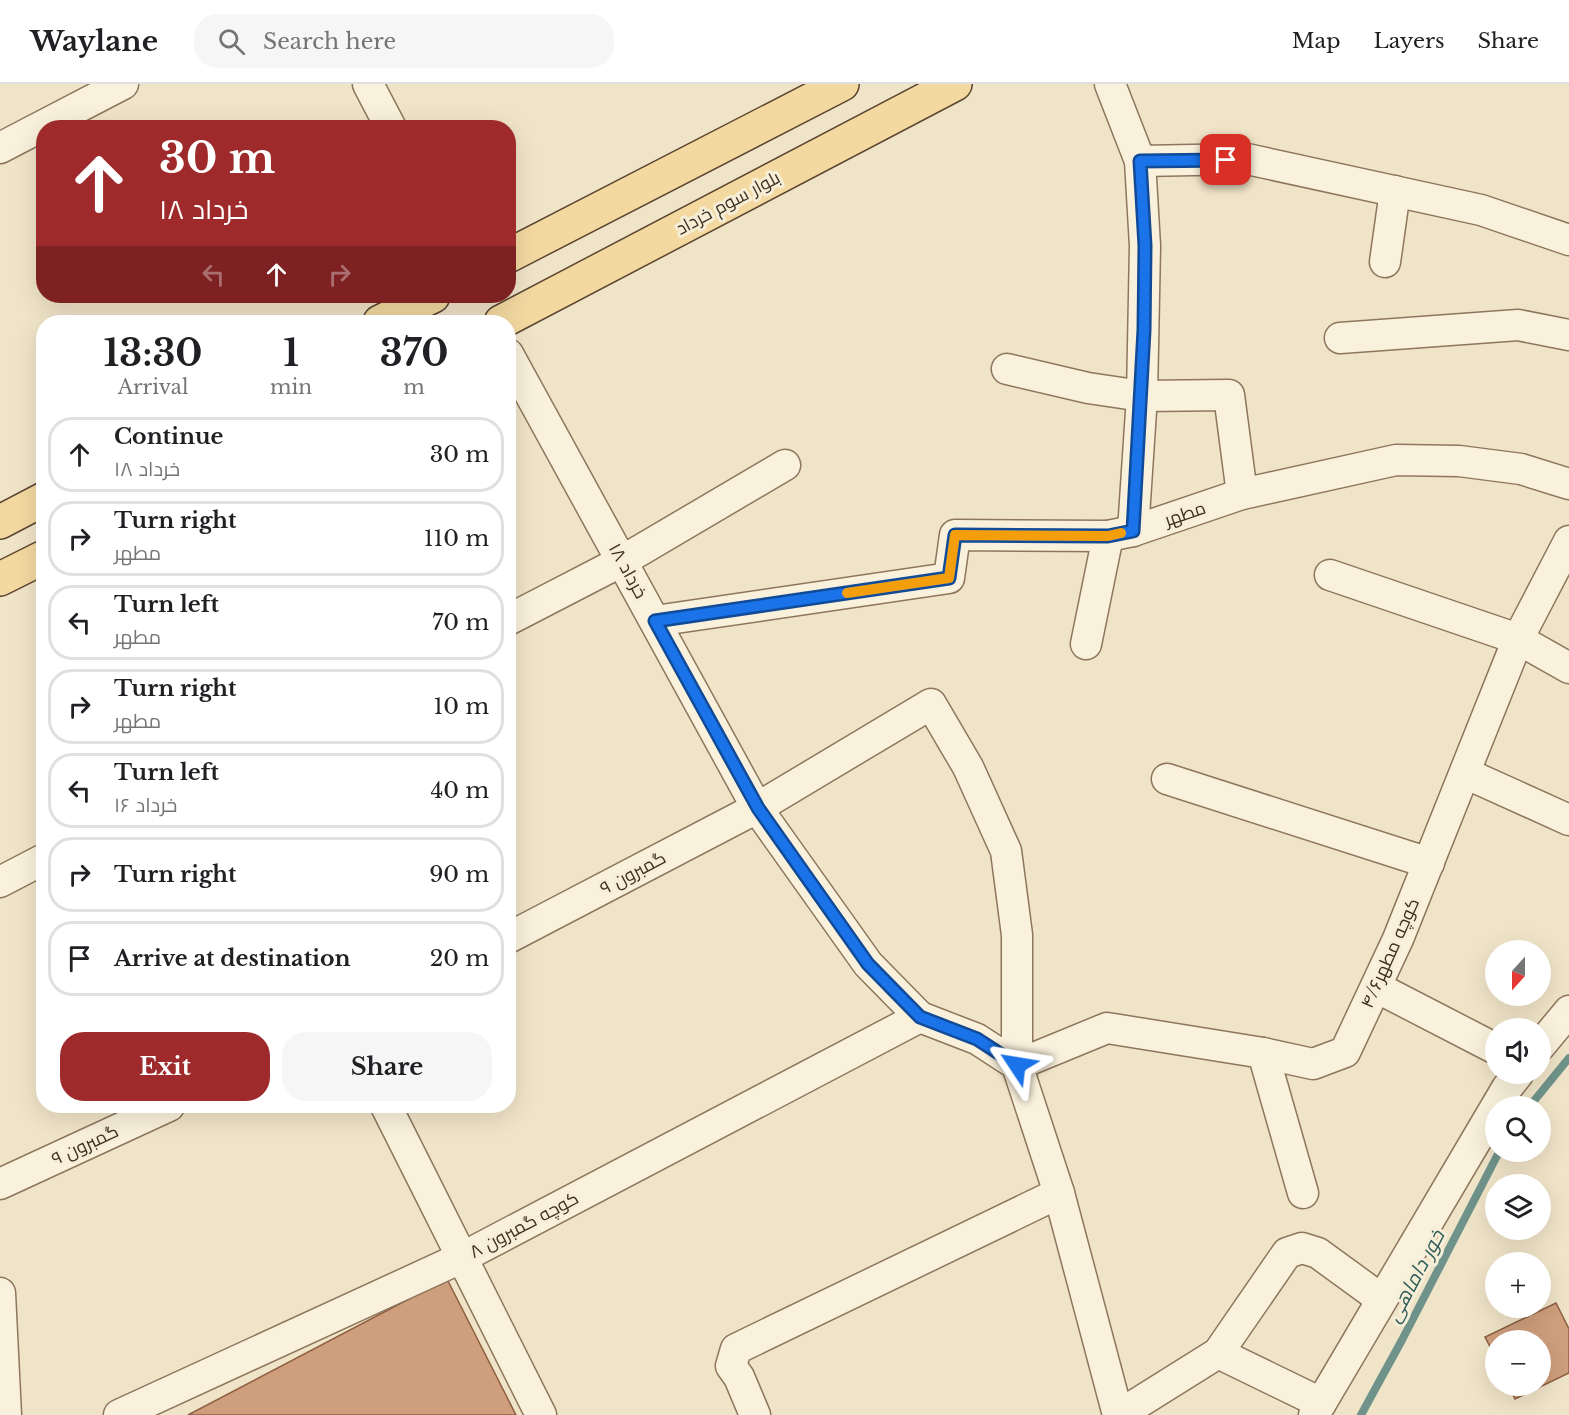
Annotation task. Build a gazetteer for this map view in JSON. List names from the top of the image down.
{
  "streets": {
    "main road": ["بلوار سوم خرداد"],
    "street": [
      "مطهر",
      "خرداد ۱۸",
      "گمبرون ۹",
      "کوچه مطهر۴/۶",
      "کوچه گمبرون ۸"
    ]
  },
  "crossings": [
    ["مطهر", "خرداد ۱۸"],
    ["خرداد ۱۸", "گمبرون ۹"],
    ["خرداد ۱۸", "کوچه گمبرون ۸"],
    ["گمبرون ۹", "کوچه مطهر۴/۶"]
  ],
  "water": ["خور داماهی"],
  "north": "bottom",
  "page": {
    "header": "Waylane",
    "search": "Search here",
    "nav": ["Map", "Layers", "Share"],
    "turn": ["30 m", "خرداد ۱۸"],
    "eta": [
      "13:30",
      "Arrival",
      "1",
      "min",
      "370",
      "m"
    ],
    "list": [
      {
        "name": "Continue",
        "note": "خرداد ۱۸",
        "value": "30 m"
      },
      {
        "name": "Turn right",
        "note": "مطهر",
        "value": "110 m"
      },
      {
        "name": "Turn left",
        "note": "مطهر",
        "value": "70 m"
      },
      {
        "name": "Turn right",
        "note": "مطهر",
        "value": "10 m"
      },
      {
        "name": "Turn left",
        "note": "خرداد ۱۶",
        "value": "40 m"
      },
      {
        "name": "Turn right",
        "value": "90 m"
      },
      {
        "name": "Arrive at destination",
        "value": "20 m"
      }
    ],
    "map_buttons": ["+", "−"],
    "buttons": ["Exit", "Share"]
  }
}
